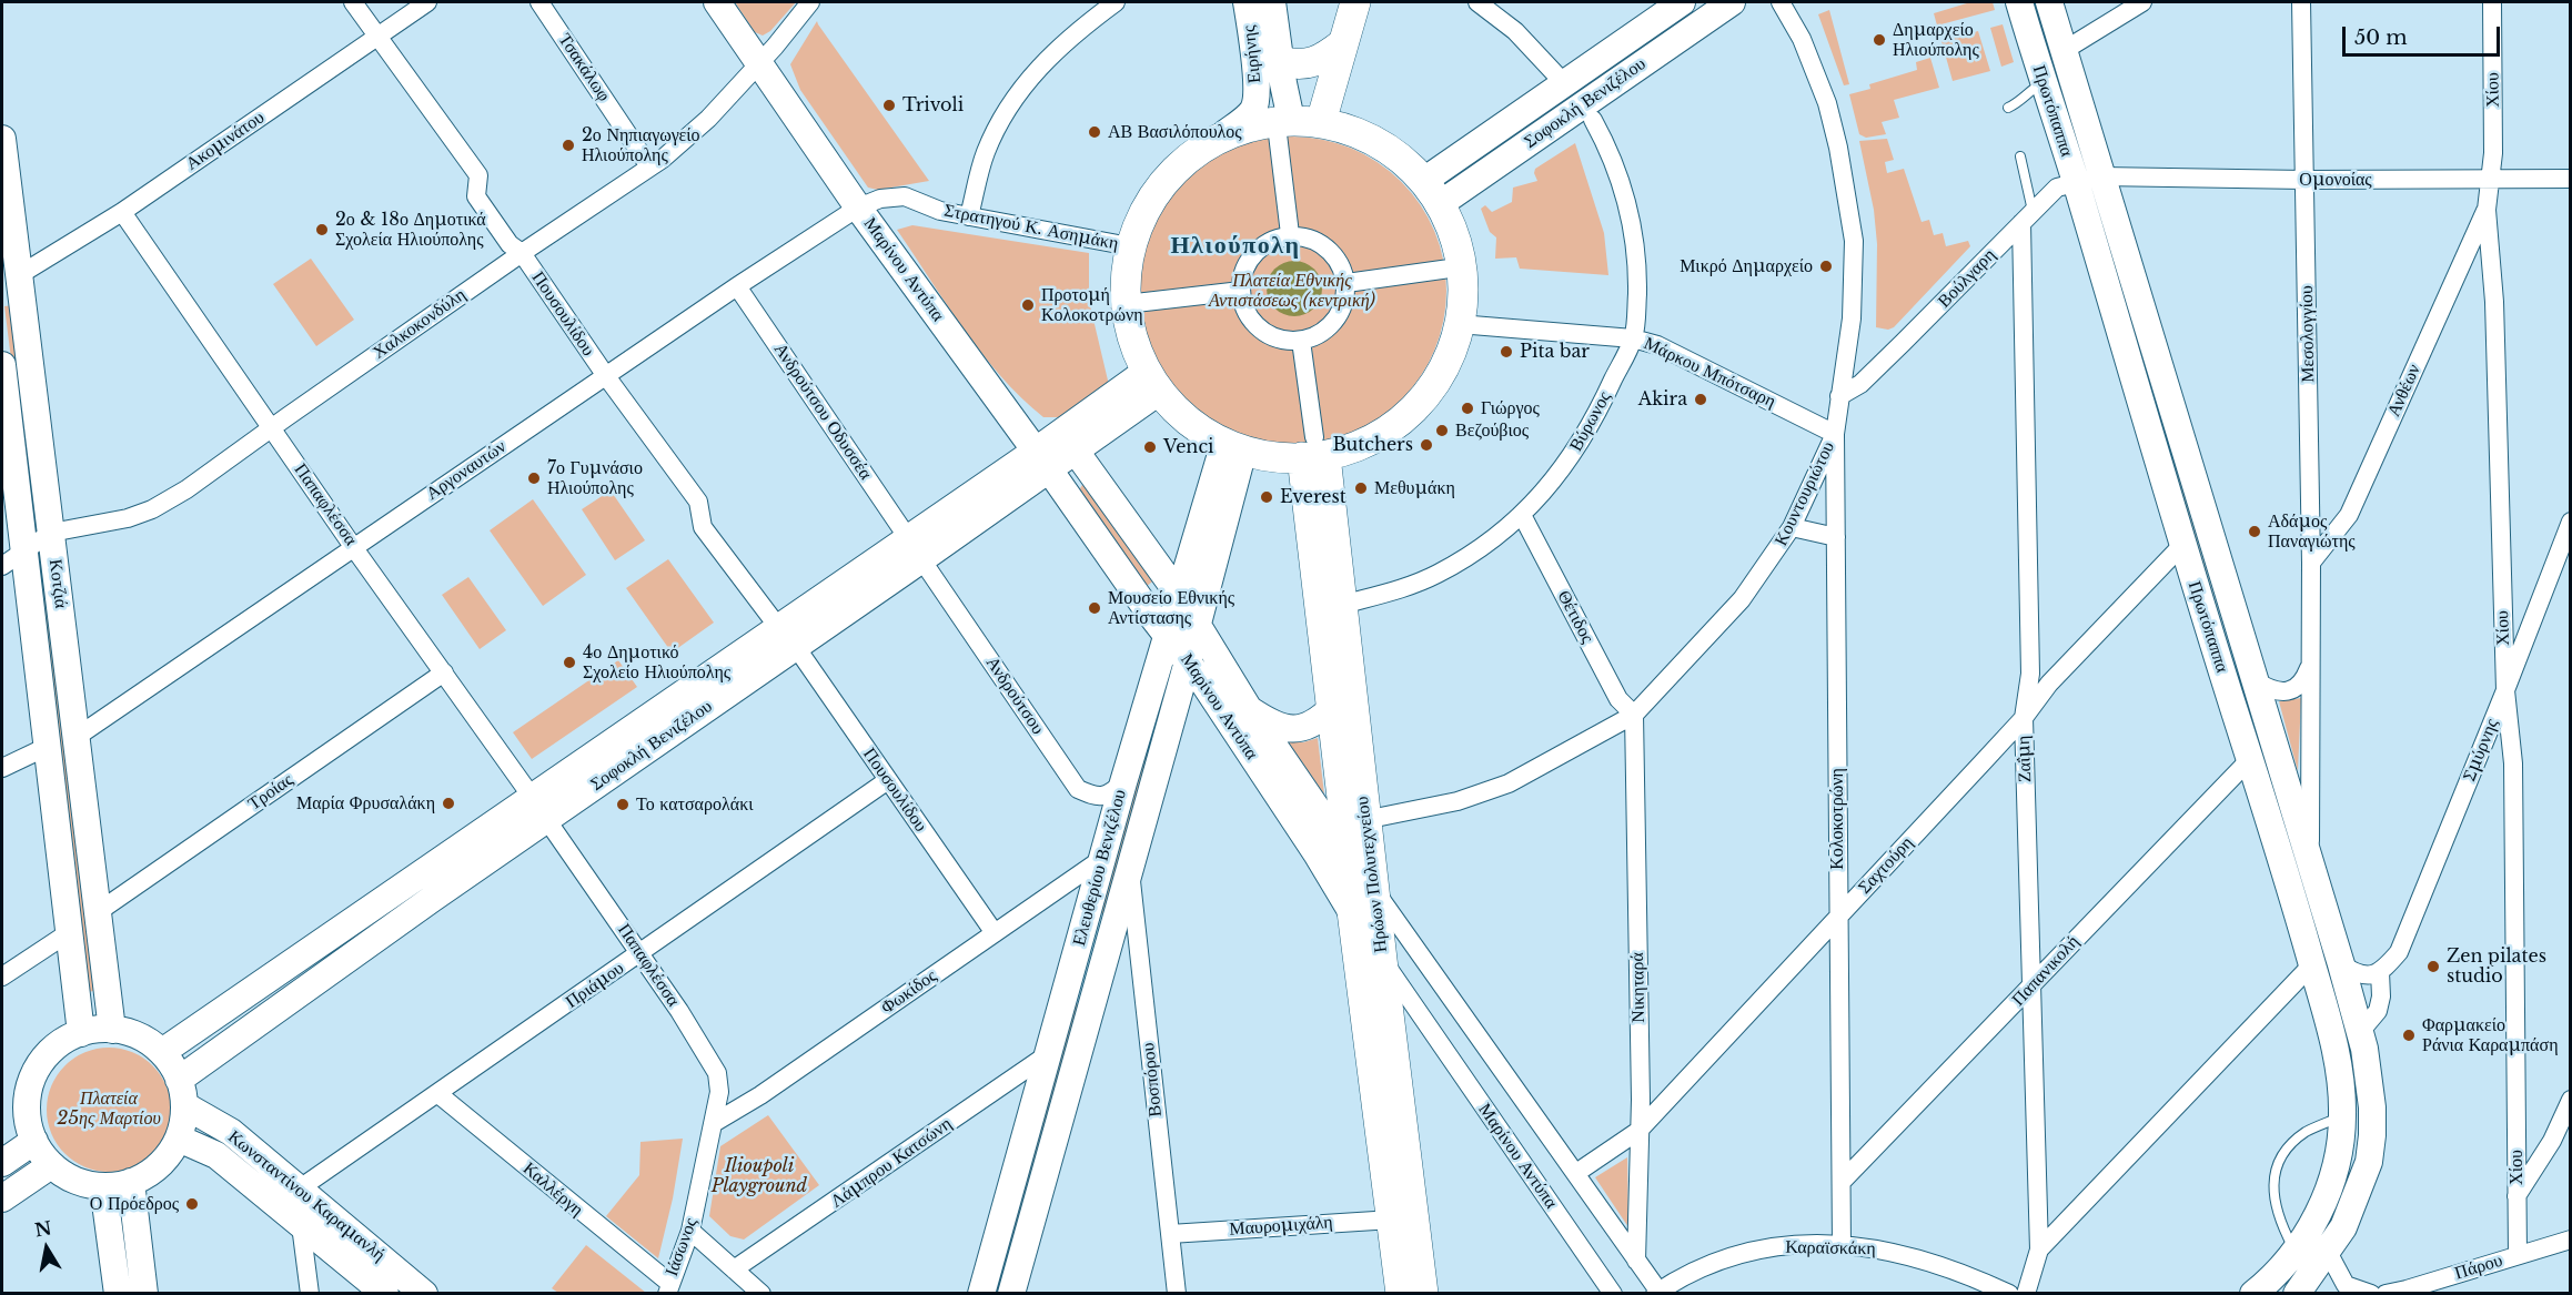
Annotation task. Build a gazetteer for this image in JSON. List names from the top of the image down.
{
  "streets": {
    "main road": ["Ηρώων Πολυτεχνείου"],
    "street": [
      "Ειρήνης",
      "Τσακάλωφ",
      "Χίου",
      "Σοφοκλή Βενιζέλου",
      "Πρωτόπαππα",
      "Ακομινάτου",
      "Ομονοίας",
      "Στρατηγού Κ. Ασημάκη",
      "Μαρίνου Αντύπα",
      "Βούλγαρη",
      "Πουσουλίδου",
      "Χαλκοκονδύλη",
      "Μεσολογγίου",
      "Μάρκου Μπότσαρη",
      "Ανθέων",
      "Ανδρούτσου Οδυσσέα",
      "Βύρωνος",
      "Αργοναυτών",
      "Κουντουριώτου",
      "Παπαφλέσσα",
      "Κοτζιά",
      "Θέτιδος",
      "Ανδρούτσου",
      "Σμύρνης",
      "Ζαΐμη",
      "Τροίας",
      "Κολοκοτρώνη",
      "Σαχτούρη",
      "Ελευθερίου Βενιζέλου",
      "Παπανικολή",
      "Πριάμου",
      "Νικηταρά",
      "Φωκίδος",
      "Βοσπόρου",
      "Λάμπρου Κατσώνη",
      "Καλλέργη",
      "Κωνσταντίνου Καραμανλή",
      "Μαυρομιχάλη",
      "Ιάσωνος",
      "Καραϊσκάκη",
      "Πάρου"
    ]
  },
  "crossings": [
    ["Τσακάλωφ", "Χαλκοκονδύλη"],
    ["Χίου", "Ομονοίας"],
    ["Χίου", "Ανθέων"],
    ["Χίου", "Σμύρνης"],
    ["Χίου", "Πάρου"],
    ["Σοφοκλή Βενιζέλου", "Μαρίνου Αντύπα"],
    ["Σοφοκλή Βενιζέλου", "Πουσουλίδου"],
    ["Σοφοκλή Βενιζέλου", "Ανδρούτσου Οδυσσέα"],
    ["Σοφοκλή Βενιζέλου", "Παπαφλέσσα"],
    ["Σοφοκλή Βενιζέλου", "Κοτζιά"],
    ["Σοφοκλή Βενιζέλου", "Ανδρούτσου"],
    ["Σοφοκλή Βενιζέλου", "Κωνσταντίνου Καραμανλή"],
    ["Πρωτόπαππα", "Ομονοίας"],
    ["Πρωτόπαππα", "Βούλγαρη"],
    ["Πρωτόπαππα", "Μεσολογγίου"],
    ["Πρωτόπαππα", "Σαχτούρη"],
    ["Πρωτόπαππα", "Παπανικολή"],
    ["Ακομινάτου", "Πουσουλίδου"],
    ["Ακομινάτου", "Παπαφλέσσα"],
    ["Ακομινάτου", "Κοτζιά"],
    ["Ομονοίας", "Βούλγαρη"],
    ["Ομονοίας", "Μεσολογγίου"],
    ["Στρατηγού Κ. Ασημάκη", "Μαρίνου Αντύπα"],
    ["Στρατηγού Κ. Ασημάκη", "Αργοναυτών"],
    ["Μαρίνου Αντύπα", "Χαλκοκονδύλη"],
    ["Μαρίνου Αντύπα", "Αργοναυτών"],
    ["Μαρίνου Αντύπα", "Σαχτούρη"],
    ["Μαρίνου Αντύπα", "Ελευθερίου Βενιζέλου"],
    ["Μαρίνου Αντύπα", "Ηρώων Πολυτεχνείου"],
    ["Μαρίνου Αντύπα", "Νικηταρά"],
    ["Μαρίνου Αντύπα", "Καραϊσκάκη"],
    ["Βούλγαρη", "Κουντουριώτου"],
    ["Βούλγαρη", "Ζαΐμη"],
    ["Πουσουλίδου", "Χαλκοκονδύλη"],
    ["Πουσουλίδου", "Αργοναυτών"],
    ["Πουσουλίδου", "Πριάμου"],
    ["Πουσουλίδου", "Φωκίδος"],
    ["Χαλκοκονδύλη", "Παπαφλέσσα"],
    ["Χαλκοκονδύλη", "Κοτζιά"],
    ["Μεσολογγίου", "Ανθέων"],
    ["Μάρκου Μπότσαρη", "Βύρωνος"],
    ["Μάρκου Μπότσαρη", "Κουντουριώτου"],
    ["Μάρκου Μπότσαρη", "Κολοκοτρώνη"],
    ["Ανδρούτσου Οδυσσέα", "Αργοναυτών"],
    ["Ανδρούτσου Οδυσσέα", "Ανδρούτσου"],
    ["Βύρωνος", "Θέτιδος"],
    ["Βύρωνος", "Ηρώων Πολυτεχνείου"],
    ["Αργοναυτών", "Παπαφλέσσα"],
    ["Αργοναυτών", "Κοτζιά"],
    ["Κουντουριώτου", "Θέτιδος"],
    ["Κουντουριώτου", "Κολοκοτρώνη"],
    ["Κουντουριώτου", "Ηρώων Πολυτεχνείου"],
    ["Κουντουριώτου", "Νικηταρά"],
    ["Παπαφλέσσα", "Τροίας"],
    ["Παπαφλέσσα", "Πριάμου"],
    ["Παπαφλέσσα", "Φωκίδος"],
    ["Παπαφλέσσα", "Ιάσωνος"],
    ["Κοτζιά", "Τροίας"],
    ["Κοτζιά", "Κωνσταντίνου Καραμανλή"],
    ["Θέτιδος", "Νικηταρά"],
    ["Ανδρούτσου", "Ελευθερίου Βενιζέλου"],
    ["Ζαΐμη", "Σαχτούρη"],
    ["Ζαΐμη", "Παπανικολή"],
    ["Κολοκοτρώνη", "Σαχτούρη"],
    ["Κολοκοτρώνη", "Παπανικολή"],
    ["Κολοκοτρώνη", "Καραϊσκάκη"],
    ["Σαχτούρη", "Νικηταρά"],
    ["Ελευθερίου Βενιζέλου", "Φωκίδος"],
    ["Ελευθερίου Βενιζέλου", "Βοσπόρου"],
    ["Ελευθερίου Βενιζέλου", "Λάμπρου Κατσώνη"],
    ["Ηρώων Πολυτεχνείου", "Μαυρομιχάλη"],
    ["Πριάμου", "Καλλέργη"],
    ["Πριάμου", "Κωνσταντίνου Καραμανλή"],
    ["Φωκίδος", "Ιάσωνος"],
    ["Βοσπόρου", "Μαυρομιχάλη"],
    ["Καλλέργη", "Ιάσωνος"]
  ],
  "districts": ["Ηλιούπολη"],
  "parks": ["Πλατεία Εθνικής Αντιστάσεως (κεντρική)", "Πλατεία 25ης Μαρτίου", "Ilioupoli Playground"],
  "places": [
    "Δημαρχείο Ηλιούπολης",
    "Trivoli",
    "ΑΒ Βασιλόπουλος",
    "2ο Νηπιαγωγείο Ηλιούπολης",
    "2ο & 18ο Δημοτικά Σχολεία Ηλιούπολης",
    "Μικρό Δημαρχείο",
    "Προτομή Κολοκοτρώνη",
    "Pita bar",
    "Akira",
    "Γιώργος",
    "Βεζούβιος",
    "Butchers",
    "Venci",
    "7ο Γυμνάσιο Ηλιούπολης",
    "Μεθυμάκη",
    "Everest",
    "Αδάμος Παναγιώτης",
    "Μουσείο Εθνικής Αντίστασης",
    "4ο Δημοτικό Σχολείο Ηλιούπολης",
    "Μαρία Φρυσαλάκη",
    "Το κατσαρολάκι",
    "Zen pilates studio",
    "Φαρμακείο Ράνια Καραμπάση",
    "Ο Πρόεδρος"
  ],
  "scale_bar": "50 m",
  "north": "top"
}
